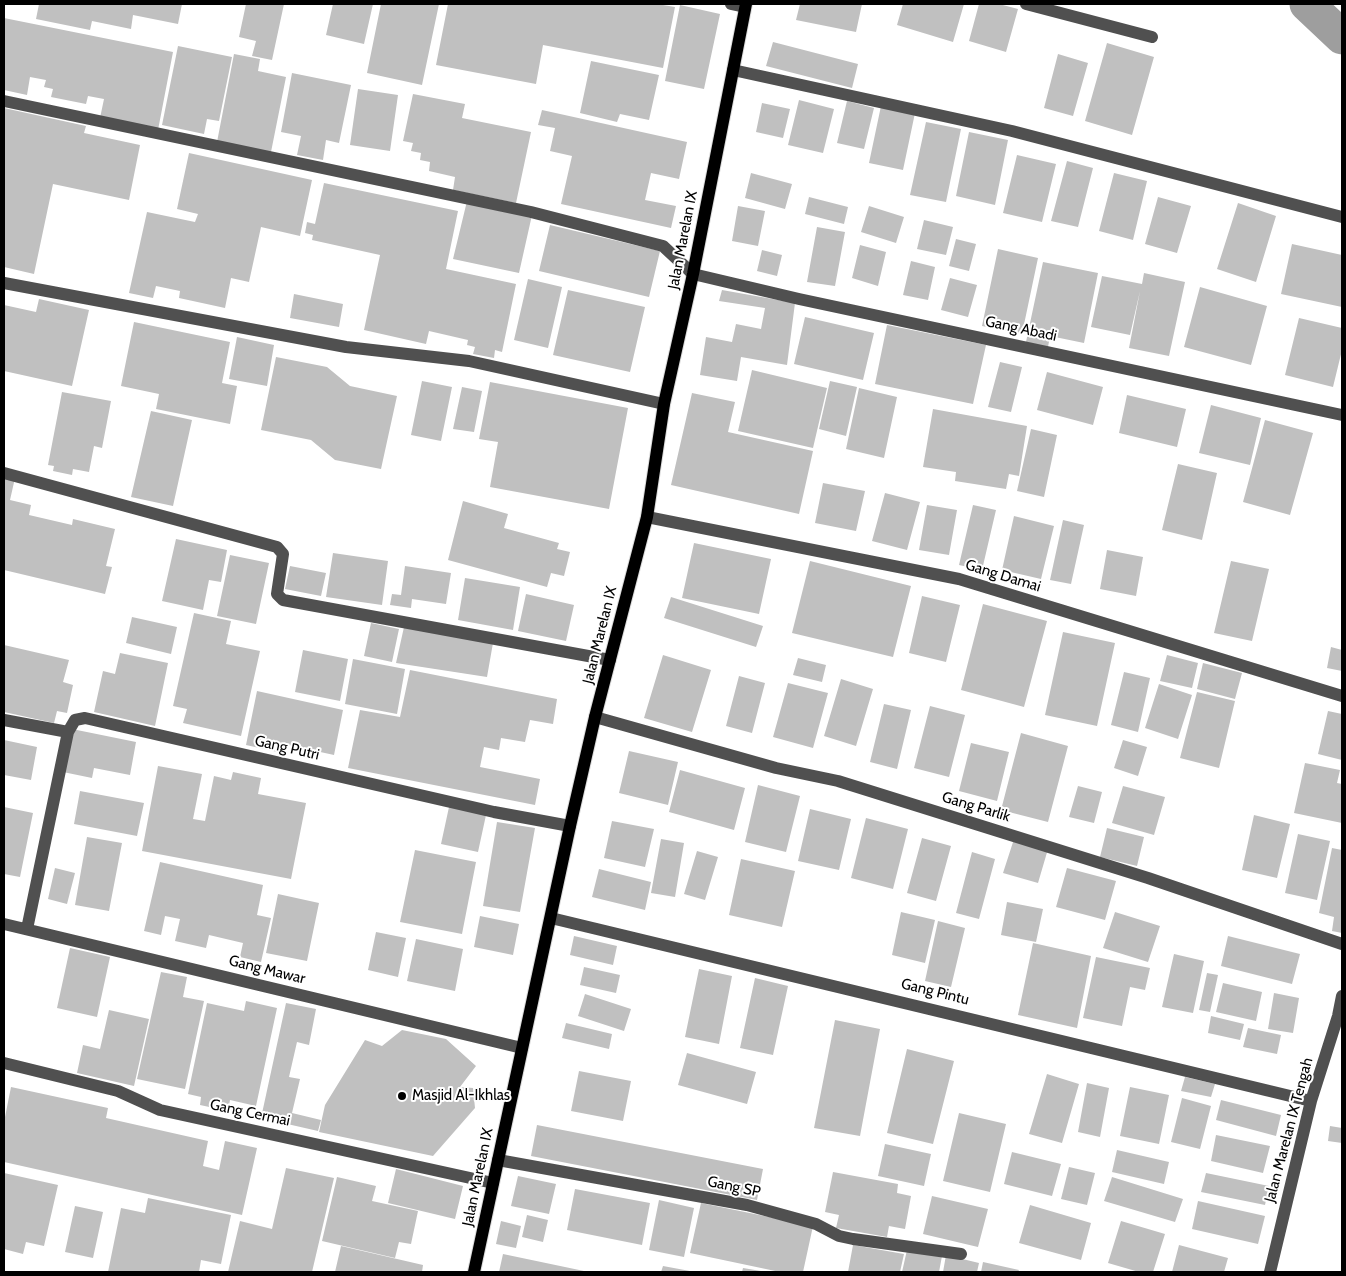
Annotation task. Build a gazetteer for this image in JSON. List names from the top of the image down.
{
  "streets": {
    "main road": ["Jalan Marelan IX"],
    "street": [
      "Gang Abadi",
      "Gang Damai",
      "Gang Putri",
      "Gang Parlik",
      "Gang Mawar",
      "Gang Pintu",
      "Gang Cermai",
      "Jalan Marelan IX Tengah",
      "Gang SP"
    ]
  },
  "crossings": [
    ["Jalan Marelan IX", "Gang Abadi"],
    ["Jalan Marelan IX", "Gang Damai"],
    ["Jalan Marelan IX", "Gang Putri"],
    ["Jalan Marelan IX", "Gang Parlik"],
    ["Jalan Marelan IX", "Gang Mawar"],
    ["Jalan Marelan IX", "Gang Pintu"],
    ["Jalan Marelan IX", "Gang Cermai"],
    ["Jalan Marelan IX", "Gang SP"],
    ["Gang Pintu", "Jalan Marelan IX Tengah"]
  ],
  "places": ["Masjid Al-Ikhlas"]
}
